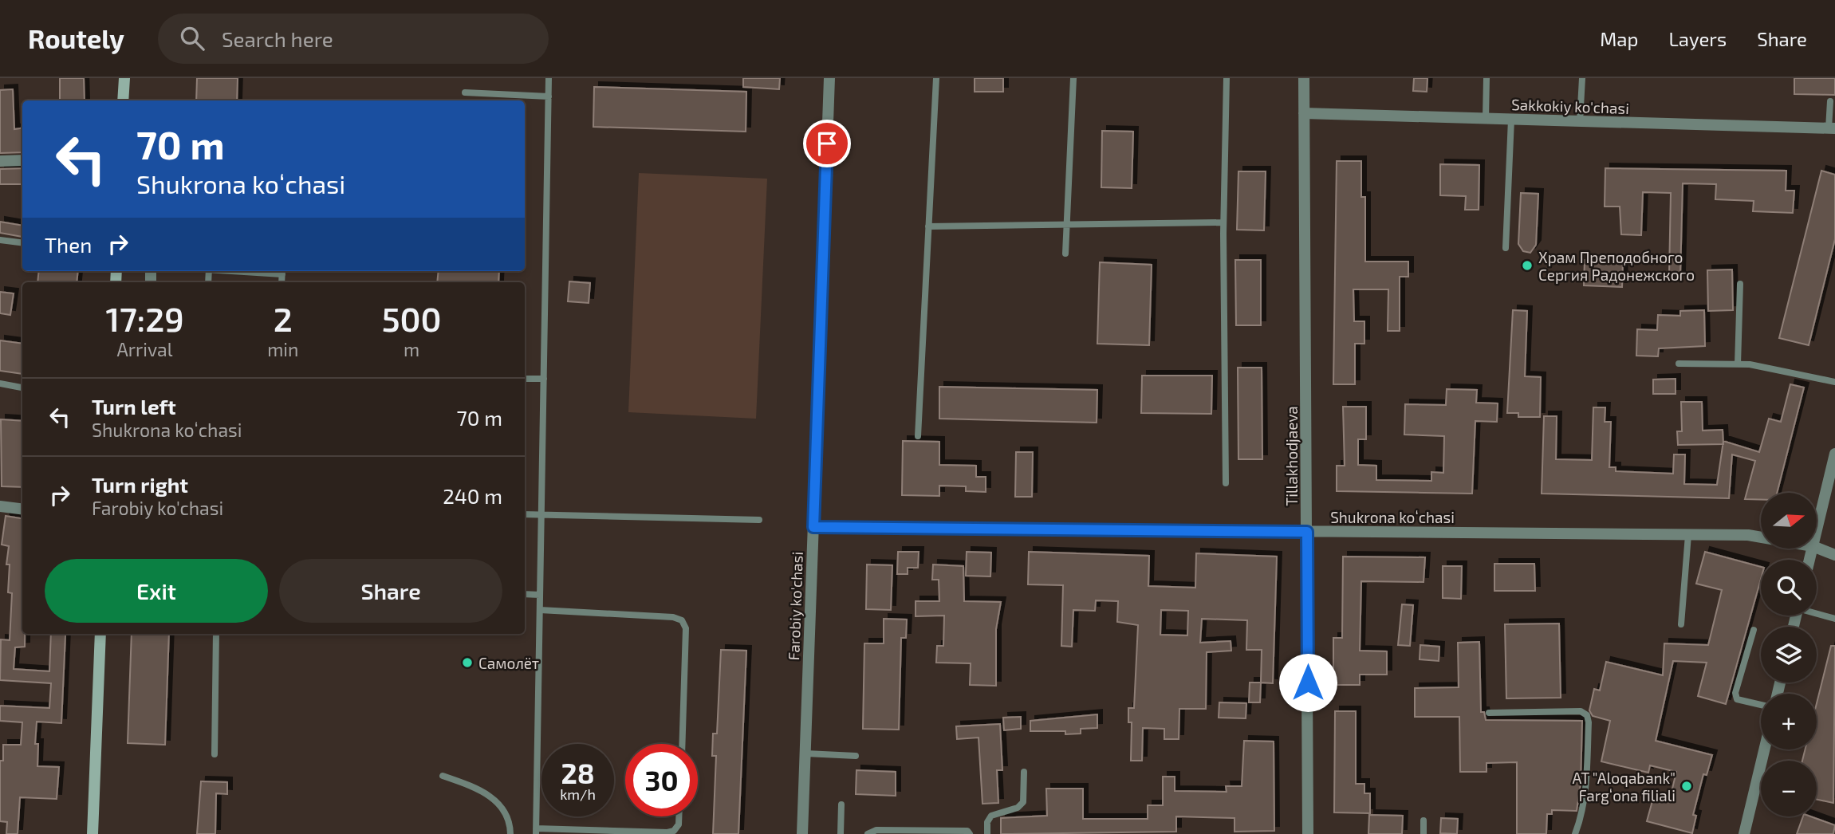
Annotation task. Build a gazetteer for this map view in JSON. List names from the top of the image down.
{
  "streets": {
    "street": [
      "Sakkokiy ko'chasi",
      "Tillakhodjaeva",
      "Shukrona koʻchasi",
      "Farobiy ko'chasi"
    ]
  },
  "crossings": [
    ["Sakkokiy ko'chasi", "Tillakhodjaeva"],
    ["Tillakhodjaeva", "Shukrona koʻchasi"],
    ["Shukrona koʻchasi", "Farobiy ko'chasi"]
  ],
  "places": ["Храм Преподобного Сергия Радонежского", "Самолёт", "AT \"Aloqabank\" Fargʻona filiali"],
  "north": "right",
  "page": {
    "header": "Routely",
    "search": "Search here",
    "nav": ["Map", "Layers", "Share"],
    "turn": ["70 m", "Shukrona koʻchasi"],
    "then": "Then",
    "eta": [
      "17:29",
      "Arrival",
      "2",
      "min",
      "500",
      "m"
    ],
    "list": [
      {
        "name": "Turn left",
        "note": "Shukrona koʻchasi",
        "value": "70 m"
      },
      {
        "name": "Turn right",
        "note": "Farobiy ko'chasi",
        "value": "240 m"
      }
    ],
    "map_buttons": ["+", "−"],
    "buttons": ["Exit", "Share"],
    "speed": "28 km/h",
    "limit": "30"
  }
}
